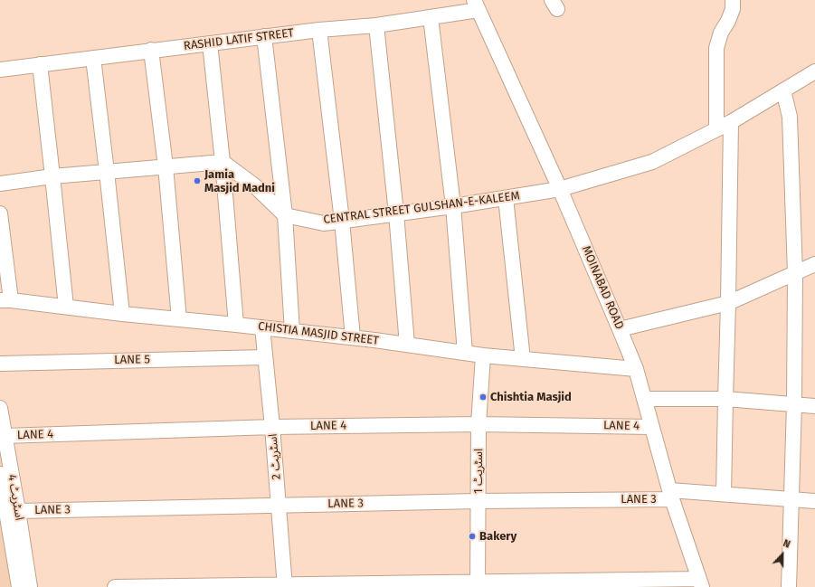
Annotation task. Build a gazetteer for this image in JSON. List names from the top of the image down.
{
  "streets": {
    "street": [
      "RASHID LATIF STREET",
      "CENTRAL STREET GULSHAN-E-KALEEM",
      "MOINABAD ROAD",
      "CHISTIA MASJID STREET",
      "LANE 5",
      "LANE 4",
      "اسٹریٹ 2",
      "اسٹریٹ 1",
      "اسٹریٹ 4",
      "LANE 3"
    ]
  },
  "crossings": [
    ["RASHID LATIF STREET", "MOINABAD ROAD"],
    ["CENTRAL STREET GULSHAN-E-KALEEM", "MOINABAD ROAD"],
    ["MOINABAD ROAD", "CHISTIA MASJID STREET"],
    ["MOINABAD ROAD", "LANE 4"],
    ["MOINABAD ROAD", "LANE 3"],
    ["CHISTIA MASJID STREET", "اسٹریٹ 2"],
    ["CHISTIA MASJID STREET", "اسٹریٹ 1"],
    ["LANE 5", "اسٹریٹ 2"],
    ["LANE 4", "اسٹریٹ 2"],
    ["LANE 4", "اسٹریٹ 1"],
    ["LANE 4", "اسٹریٹ 4"],
    ["اسٹریٹ 2", "LANE 3"],
    ["اسٹریٹ 1", "LANE 3"],
    ["اسٹریٹ 4", "LANE 3"]
  ],
  "places": ["Jamia Masjid Madni", "Chishtia Masjid", "Bakery"],
  "north": "top"
}
